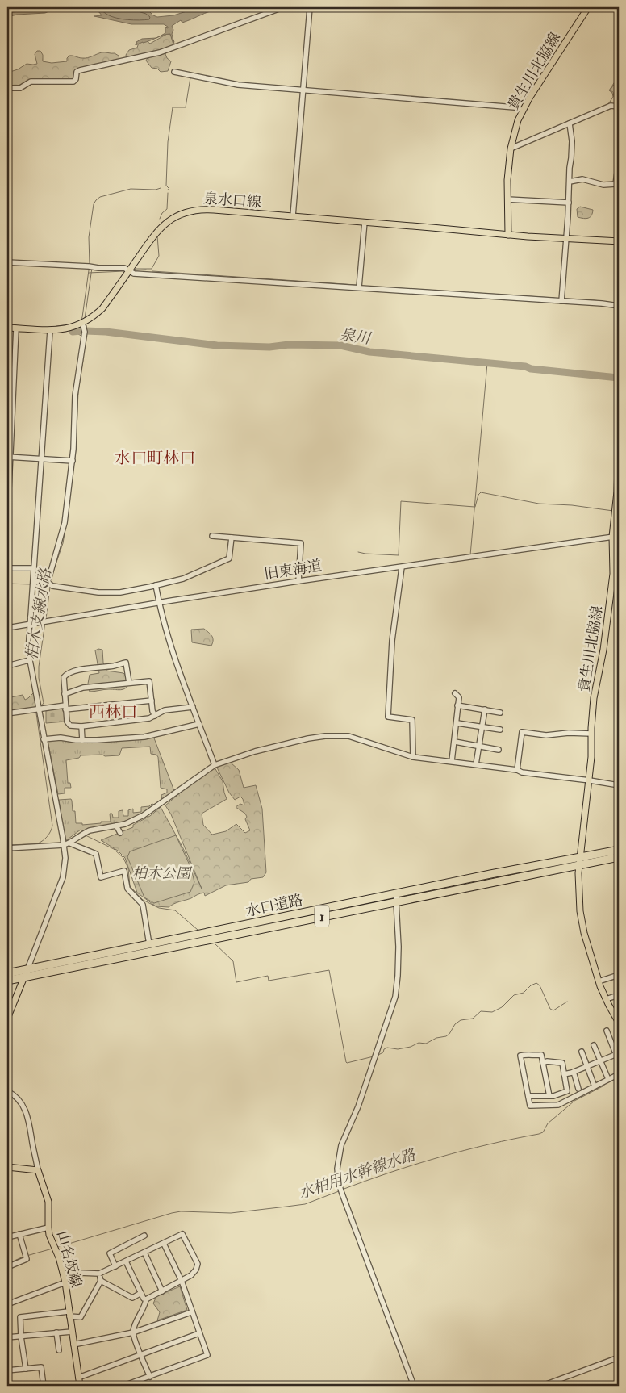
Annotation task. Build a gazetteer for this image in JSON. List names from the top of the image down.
{
  "streets": {
    "highway": ["水口道路", "1"],
    "main road": ["貴生川北脇線", "泉水口線", "山名坂線"],
    "street": ["旧東海道"]
  },
  "crossings": [
    ["貴生川北脇線", "泉水口線"],
    ["貴生川北脇線", "旧東海道"],
    ["貴生川北脇線", "水口道路"]
  ],
  "districts": ["水口町林口", "西林口"],
  "water": ["泉川", "柏木支線水路", "水柏用水幹線水路"],
  "parks": ["柏木公園"]
}
